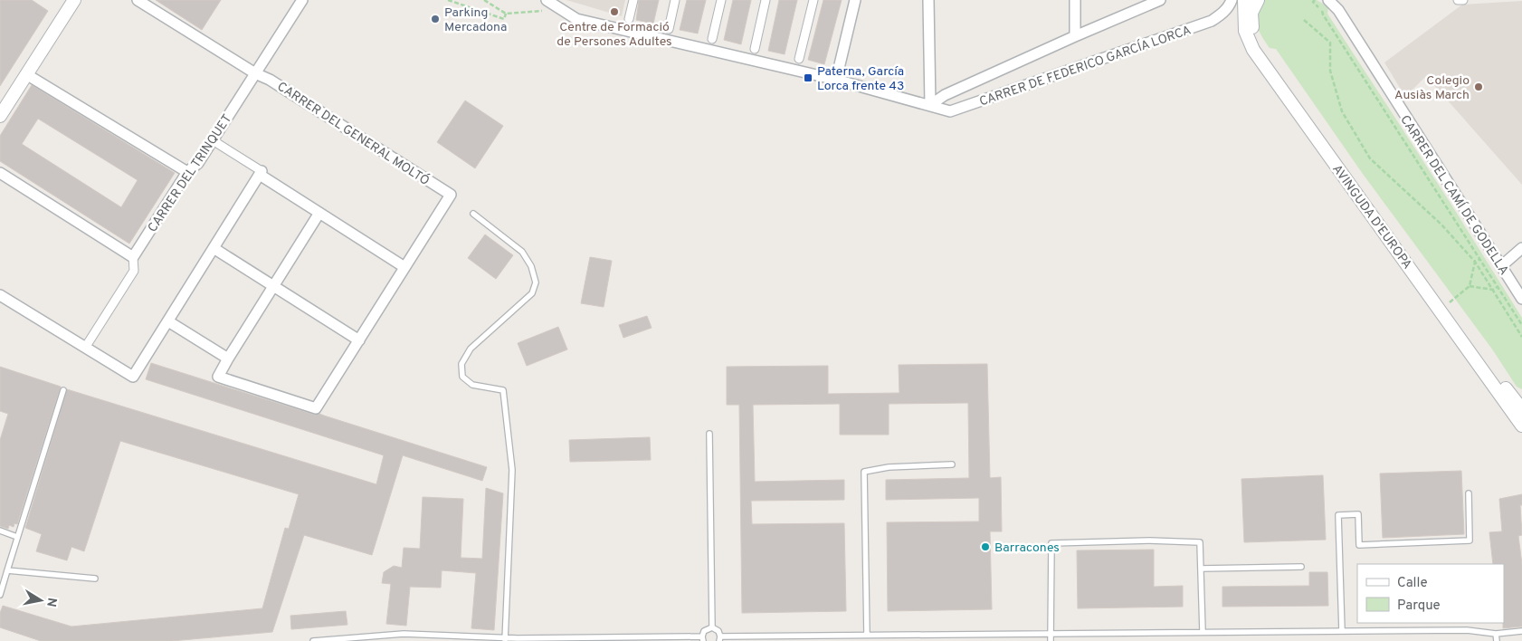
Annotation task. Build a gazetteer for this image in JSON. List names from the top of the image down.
{
  "streets": {
    "street": [
      "CARRER DE FEDERICO GARCÍA LORCA",
      "CARRER DEL GENERAL MOLTÓ",
      "CARRER DEL TRINQUET",
      "CARRER DEL CAMÍ DE GODELLA",
      "AVINGUDA D'EUROPA"
    ]
  },
  "crossings": [
    ["CARRER DEL GENERAL MOLTÓ", "CARRER DEL TRINQUET"]
  ],
  "places": {
    "other": [
      "Centre de Formació de Persones Adultes",
      "Parking Mercadona",
      "Colegio Ausiàs March",
      "Barracones"
    ],
    "transit": ["Paterna, García Lorca frente 43"]
  },
  "legend": ["Calle", "Parque"],
  "north": "right"
}
